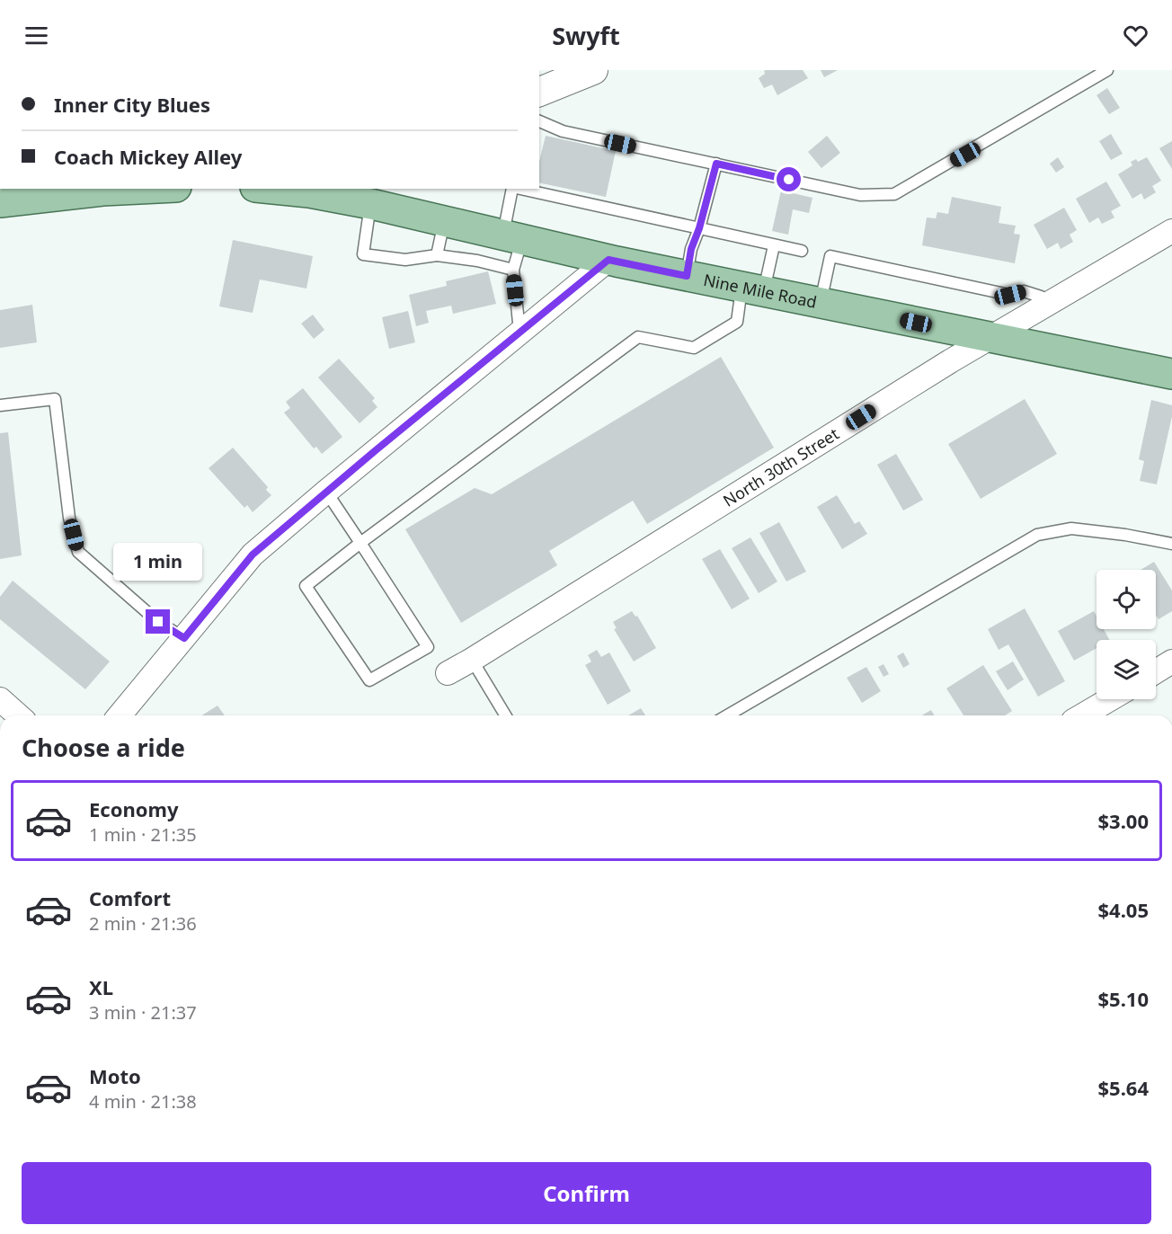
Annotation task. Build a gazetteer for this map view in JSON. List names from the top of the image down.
{
  "streets": {
    "main road": ["Nine Mile Road"],
    "street": ["North 30th Street"]
  },
  "crossings": [
    ["Nine Mile Road", "North 30th Street"]
  ],
  "page": {
    "header": "Swyft",
    "banner": ["Inner City Blues", "Coach Mickey Alley"],
    "bubble": "1 min",
    "heading": "Choose a ride",
    "list": [
      {
        "name": "Economy",
        "note": "1 min · 21:35",
        "value": "$3.00"
      },
      {
        "name": "Comfort",
        "note": "2 min · 21:36",
        "value": "$4.05"
      },
      {
        "name": "XL",
        "note": "3 min · 21:37",
        "value": "$5.10"
      },
      {
        "name": "Moto",
        "note": "4 min · 21:38",
        "value": "$5.64"
      }
    ],
    "buttons": "Confirm"
  }
}
